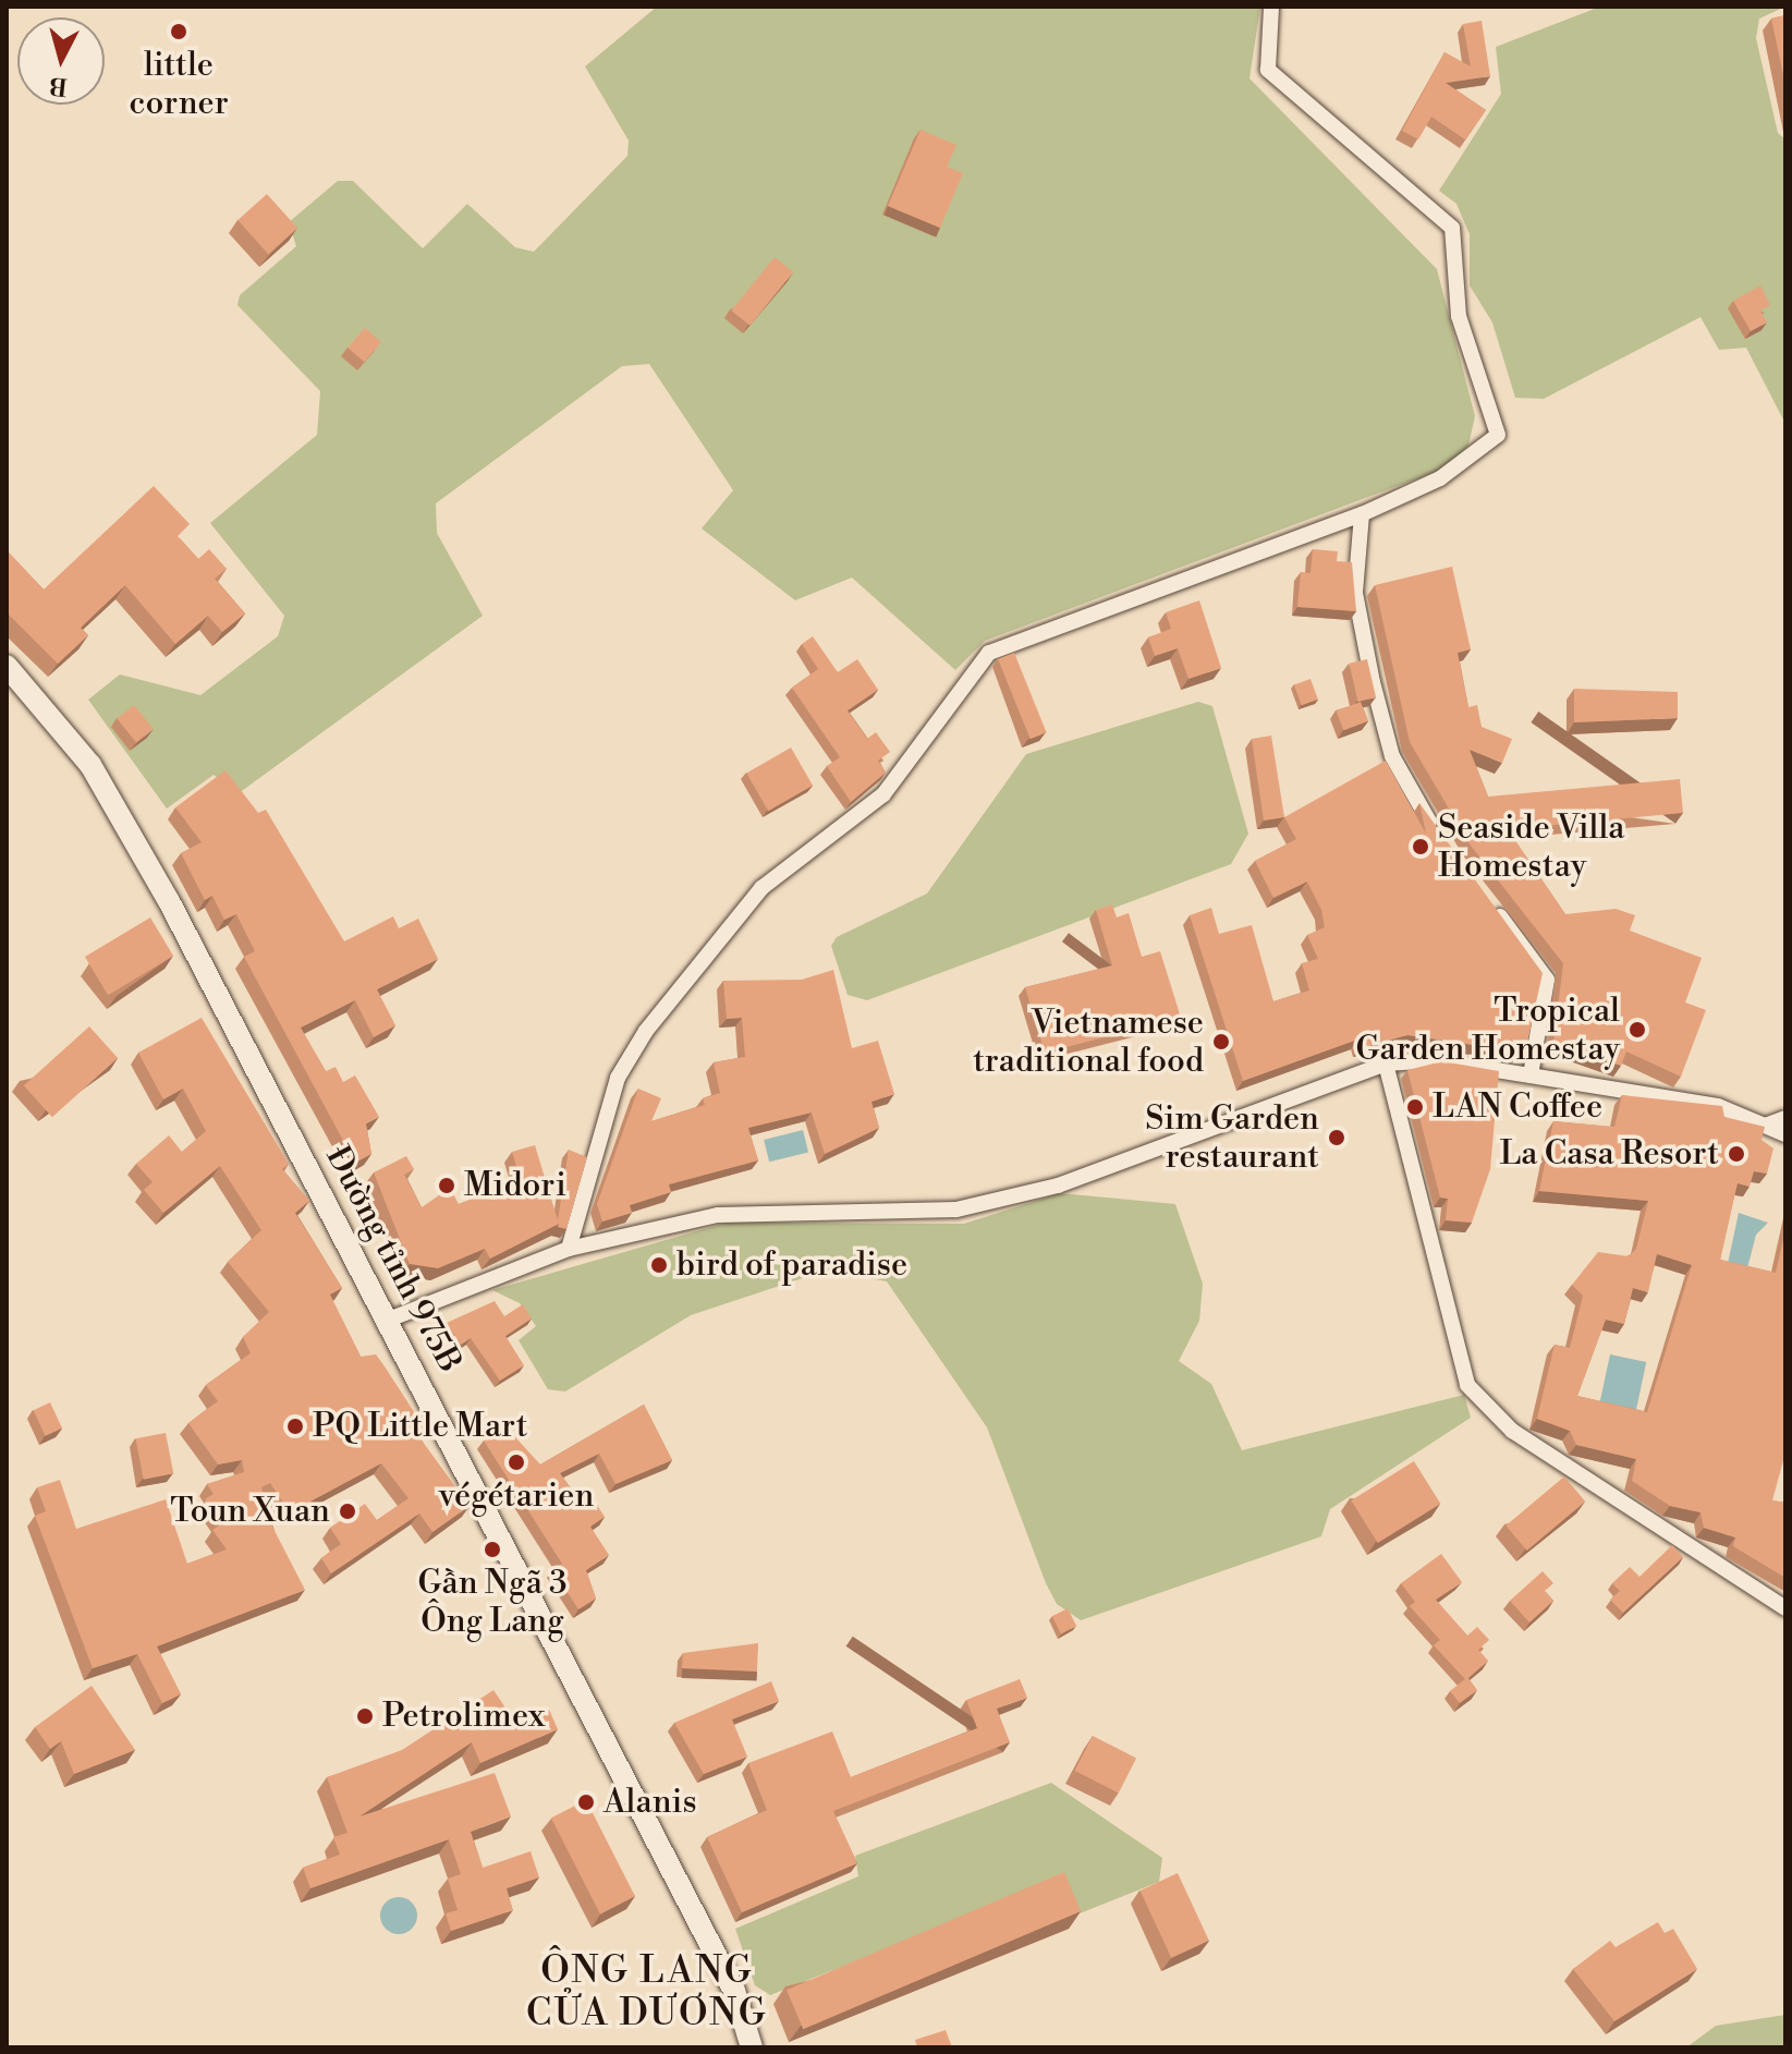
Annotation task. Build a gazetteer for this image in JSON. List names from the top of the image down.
{
  "streets": {
    "main road": ["Đường tỉnh 975B"]
  },
  "districts": ["ÔNG LANG CỬA DƯƠNG"],
  "places": [
    "little corner",
    "Seaside Villa Homestay",
    "Tropical Garden Homestay",
    "Vietnamese traditional food",
    "LAN Coffee",
    "Sim Garden restaurant",
    "La Casa Resort",
    "Midori",
    "bird of paradise",
    "PQ Little Mart",
    "végétarien",
    "Toun Xuan",
    "Gần Ngã 3 Ông Lang",
    "Petrolimex",
    "Alanis"
  ],
  "north": "bottom"
}
